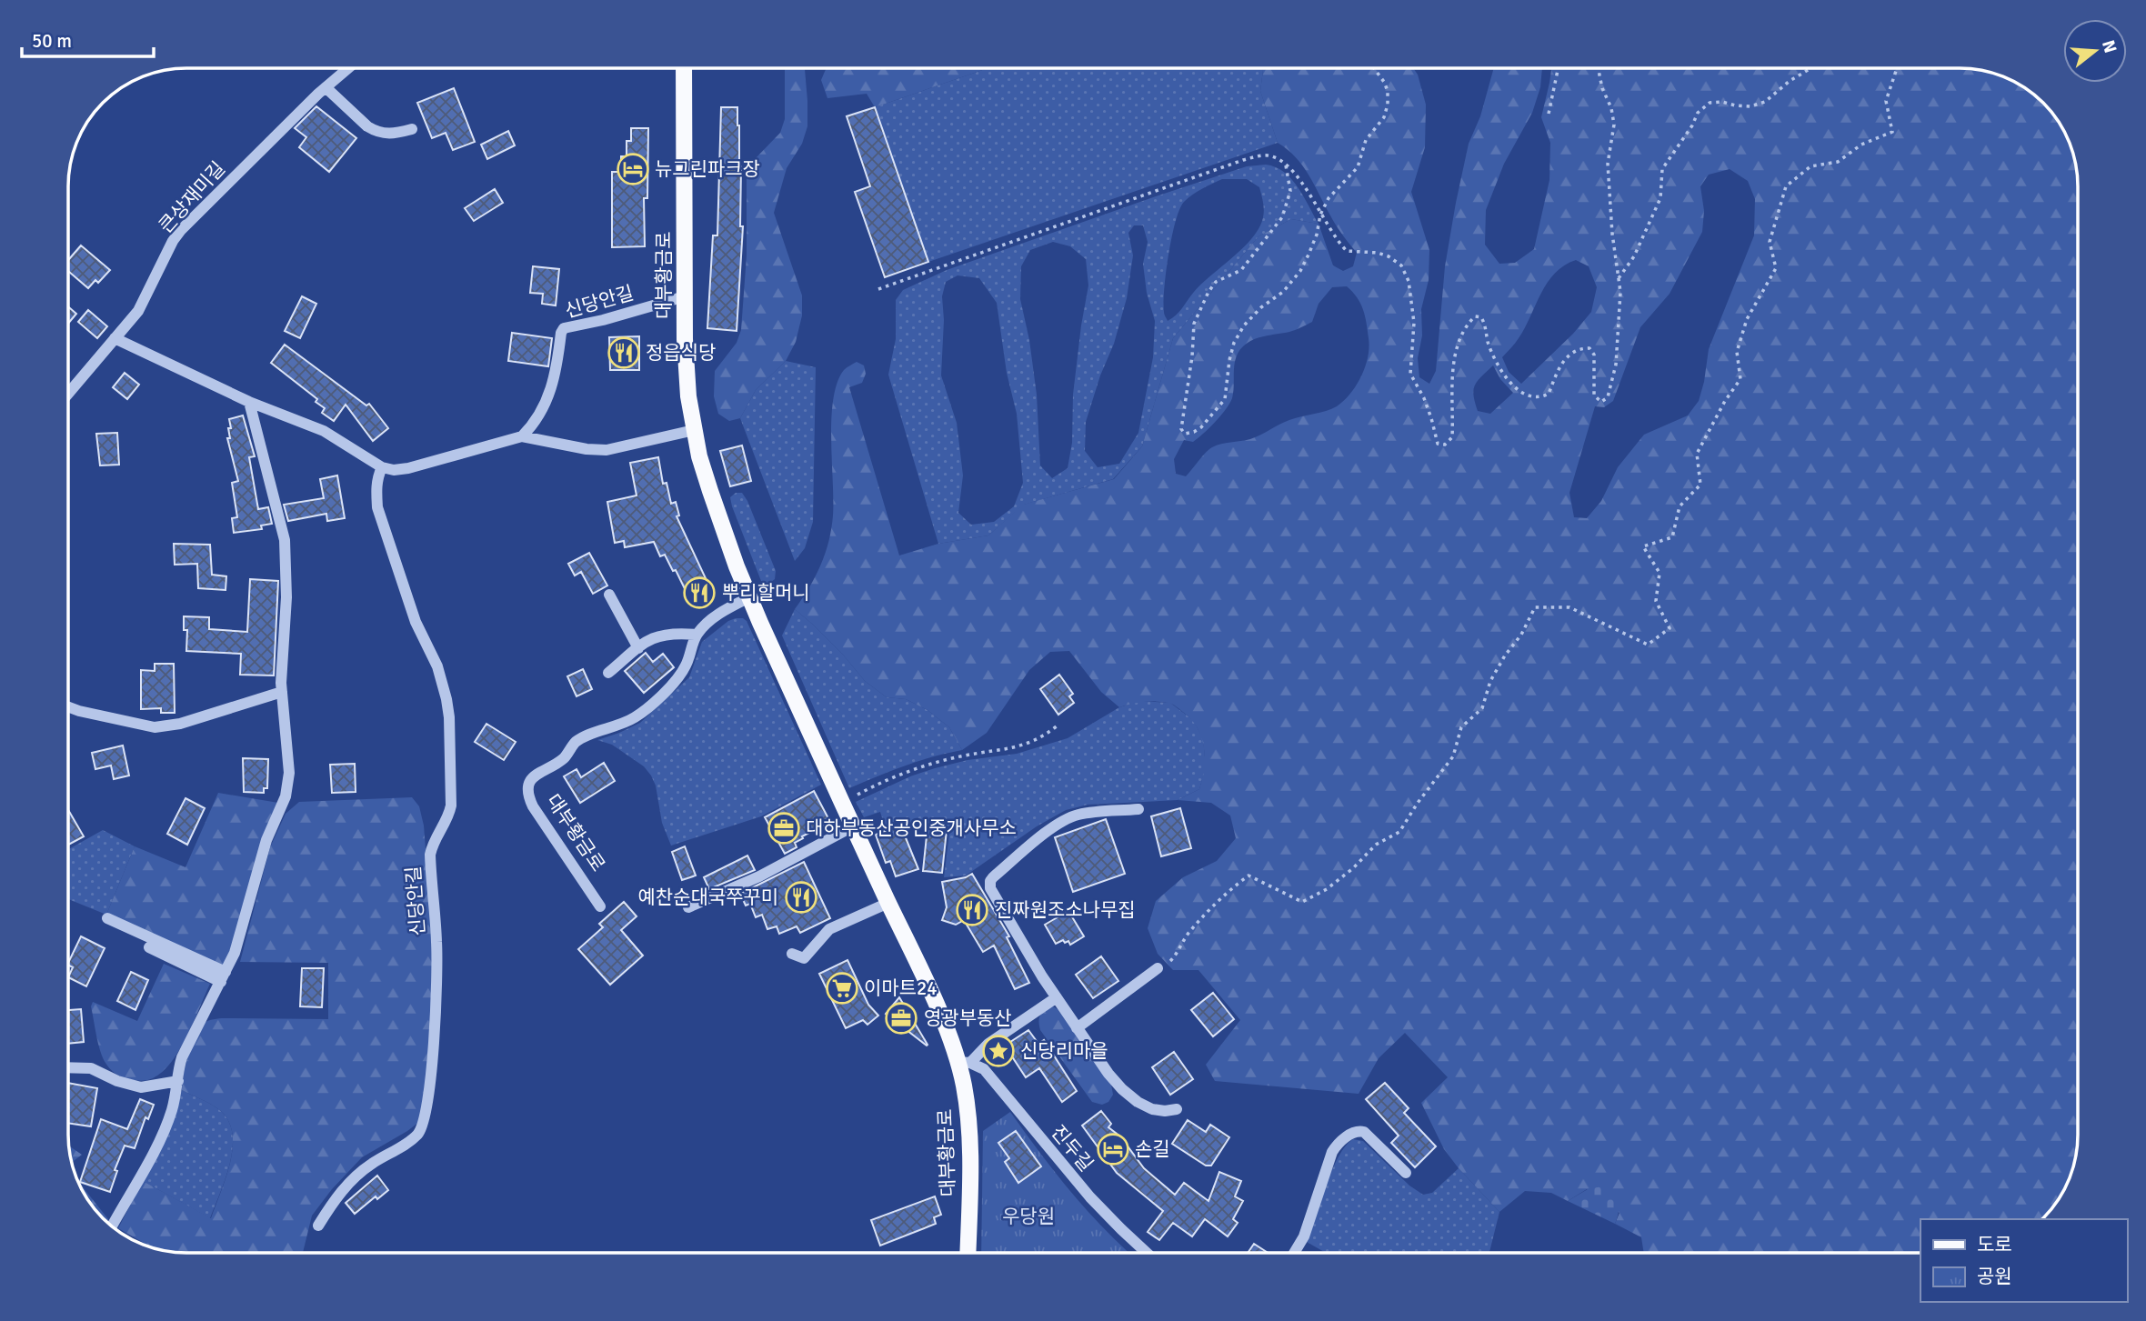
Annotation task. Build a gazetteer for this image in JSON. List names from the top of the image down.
{
  "streets": {
    "main road": ["대부황금로"],
    "street": ["큰상재미길", "신당안길", "진두길"]
  },
  "crossings": [
    ["대부황금로", "신당안길"],
    ["대부황금로", "진두길"]
  ],
  "parks": ["우당원"],
  "places": {
    "hotel": ["뉴그린파크장", "손길"],
    "restaurant": [
      "정읍식당",
      "뿌리할머니",
      "예찬순대국쭈꾸미",
      "진짜원조소나무집"
    ],
    "office": ["대하부동산공인중개사무소", "영광부동산"],
    "supermarket": ["이마트24"],
    "place": ["신당리마을"]
  },
  "legend": ["도로", "공원"],
  "scale_bar": "50 m",
  "north": "right"
}
